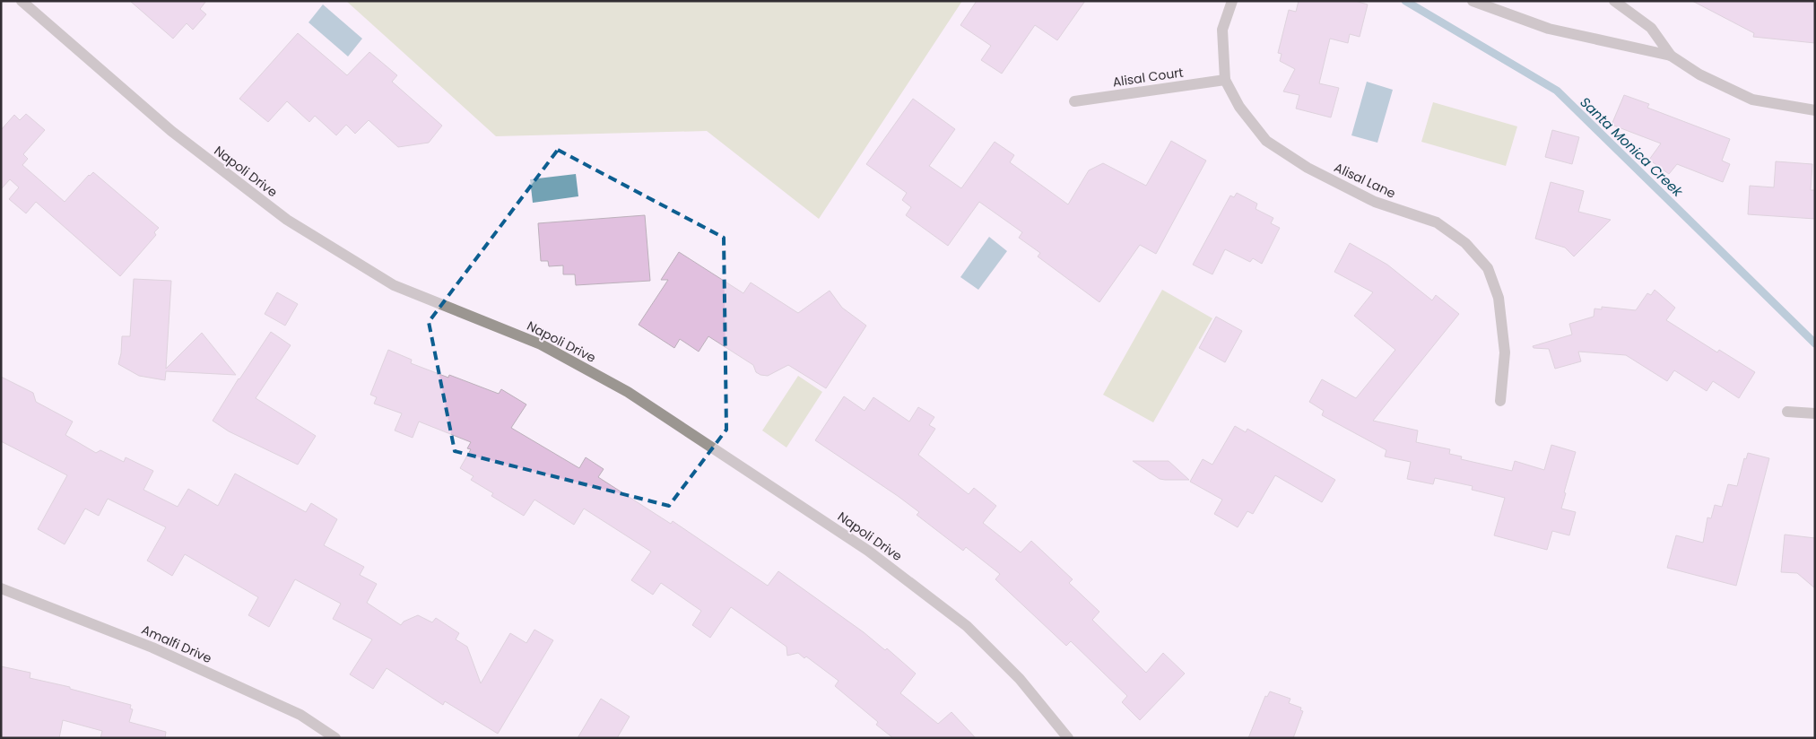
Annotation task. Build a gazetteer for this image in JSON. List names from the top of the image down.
{
  "streets": {
    "street": [
      "Alisal Court",
      "Napoli Drive",
      "Alisal Lane",
      "Amalfi Drive"
    ]
  },
  "crossings": [
    ["Alisal Court", "Alisal Lane"]
  ],
  "water": ["Santa Monica Creek"]
}
